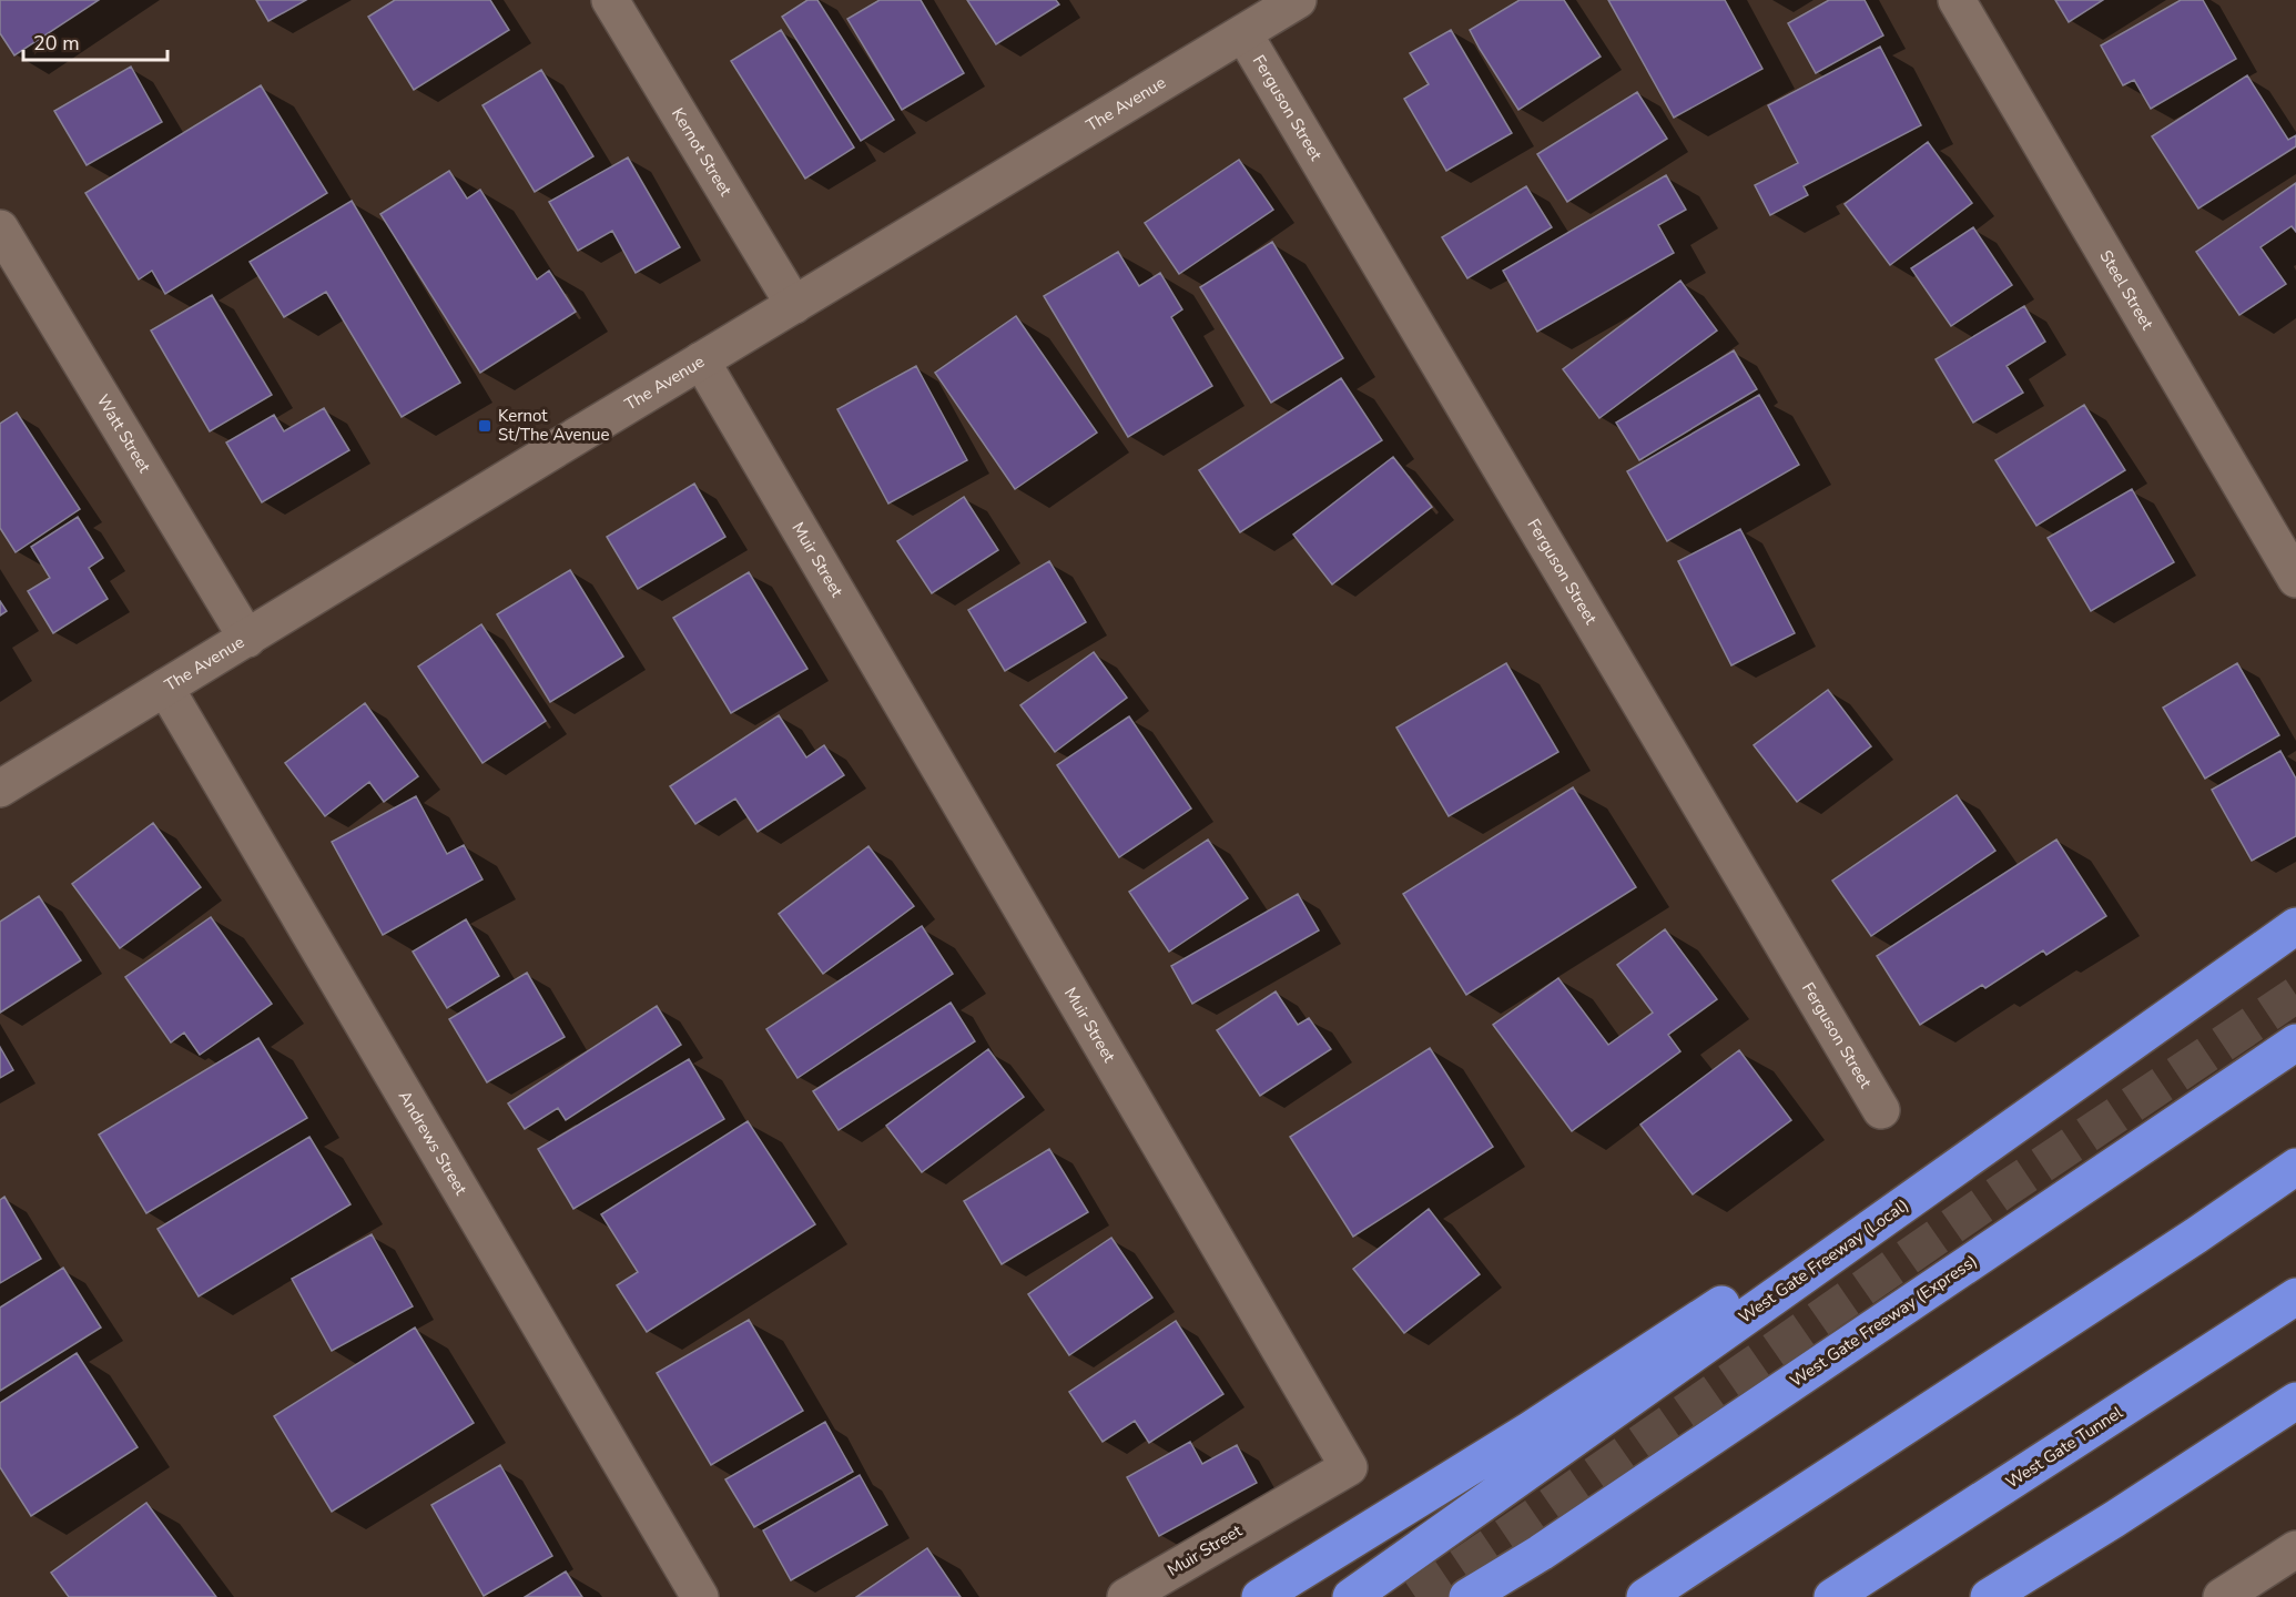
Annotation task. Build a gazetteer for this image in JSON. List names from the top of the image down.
{
  "streets": {
    "highway": ["West Gate Freeway (Local)", "West Gate Freeway (Express)", "West Gate Tunnel"],
    "street": [
      "The Avenue",
      "Ferguson Street",
      "Kernot Street",
      "Steel Street",
      "Watt Street",
      "Muir Street",
      "Andrews Street"
    ]
  },
  "crossings": [
    ["The Avenue", "Ferguson Street"],
    ["The Avenue", "Kernot Street"],
    ["The Avenue", "Watt Street"],
    ["The Avenue", "Muir Street"],
    ["The Avenue", "Andrews Street"]
  ],
  "places": {
    "transit": ["Kernot St/The Avenue"]
  },
  "scale_bar": "20 m"
}
